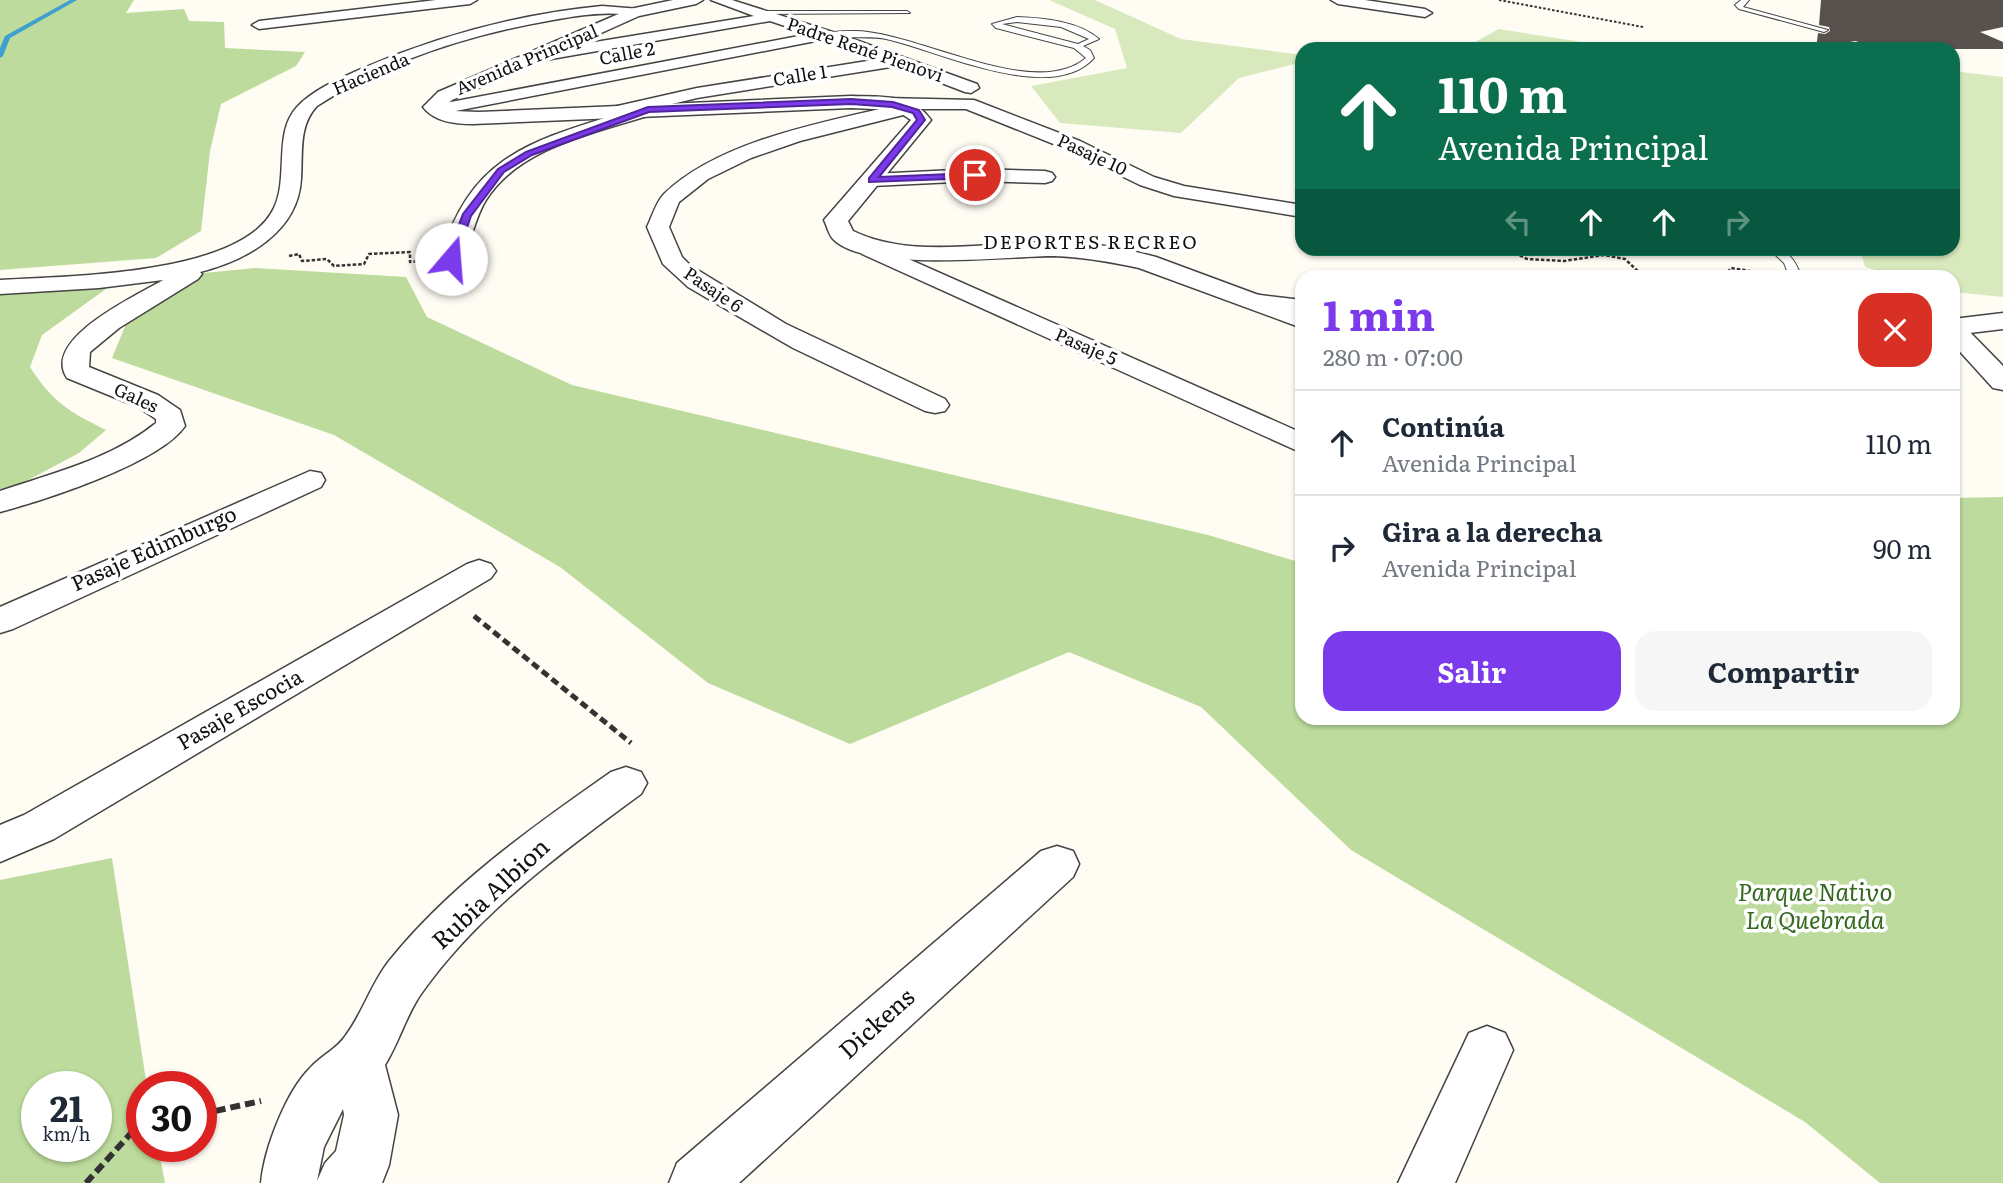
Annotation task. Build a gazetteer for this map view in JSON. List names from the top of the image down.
{
  "streets": {
    "street": [
      "Padre René Pienovi",
      "Calle 2",
      "Avenida Principal",
      "Hacienda",
      "Calle 1",
      "Pasaje 10",
      "Pasaje 6",
      "Pasaje 5",
      "Gales",
      "Pasaje Edimburgo",
      "Pasaje Escocia",
      "Rubia Albion",
      "Dickens"
    ]
  },
  "crossings": [
    ["Padre René Pienovi", "Calle 2"],
    ["Padre René Pienovi", "Calle 1"],
    ["Calle 2", "Avenida Principal"],
    ["Avenida Principal", "Hacienda"],
    ["Avenida Principal", "Calle 1"],
    ["Avenida Principal", "Pasaje 10"],
    ["Avenida Principal", "Pasaje 6"],
    ["Hacienda", "Gales"]
  ],
  "districts": ["DEPORTES RECREO"],
  "parks": ["Parque Nativo La Quebrada"],
  "page": {
    "turn": ["110 m", "Avenida Principal"],
    "heading": ["1 min", "280 m · 07:00"],
    "list": [
      {
        "name": "Continúa",
        "note": "Avenida Principal",
        "value": "110 m"
      },
      {
        "name": "Gira a la derecha",
        "note": "Avenida Principal",
        "value": "90 m"
      }
    ],
    "buttons": ["Salir", "Compartir"],
    "speed": "21 km/h",
    "limit": "30"
  }
}
